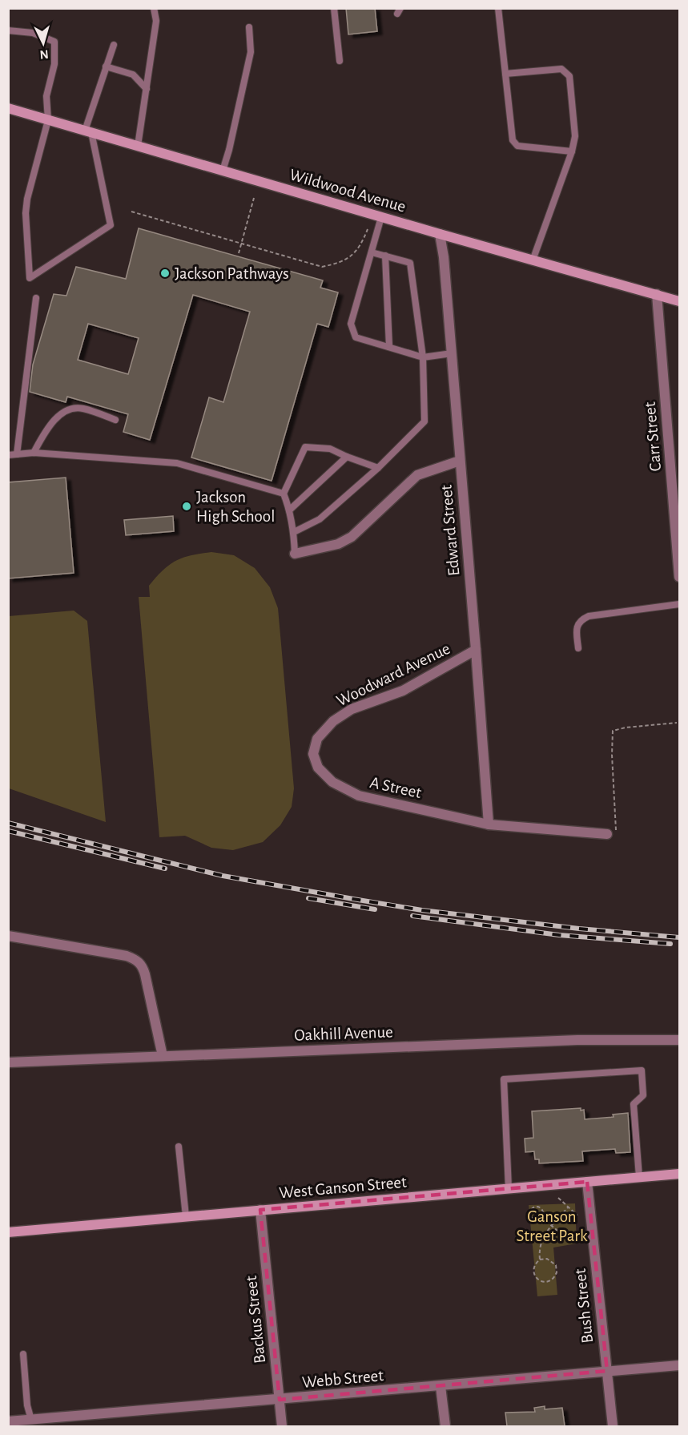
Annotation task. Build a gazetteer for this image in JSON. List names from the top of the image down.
{
  "streets": {
    "street": [
      "Wildwood Avenue",
      "Carr Street",
      "Edward Street",
      "Woodward Avenue",
      "A Street",
      "Oakhill Avenue",
      "West Ganson Street",
      "Bush Street",
      "Backus Street",
      "Webb Street"
    ]
  },
  "crossings": [
    ["Wildwood Avenue", "Carr Street"],
    ["Wildwood Avenue", "Edward Street"],
    ["Edward Street", "Woodward Avenue"],
    ["Edward Street", "A Street"],
    ["Woodward Avenue", "A Street"],
    ["West Ganson Street", "Bush Street"],
    ["West Ganson Street", "Backus Street"],
    ["Bush Street", "Webb Street"],
    ["Backus Street", "Webb Street"]
  ],
  "parks": ["Ganson Street Park"],
  "places": ["Jackson Pathways", "Jackson High School"],
  "north": "bottom"
}
